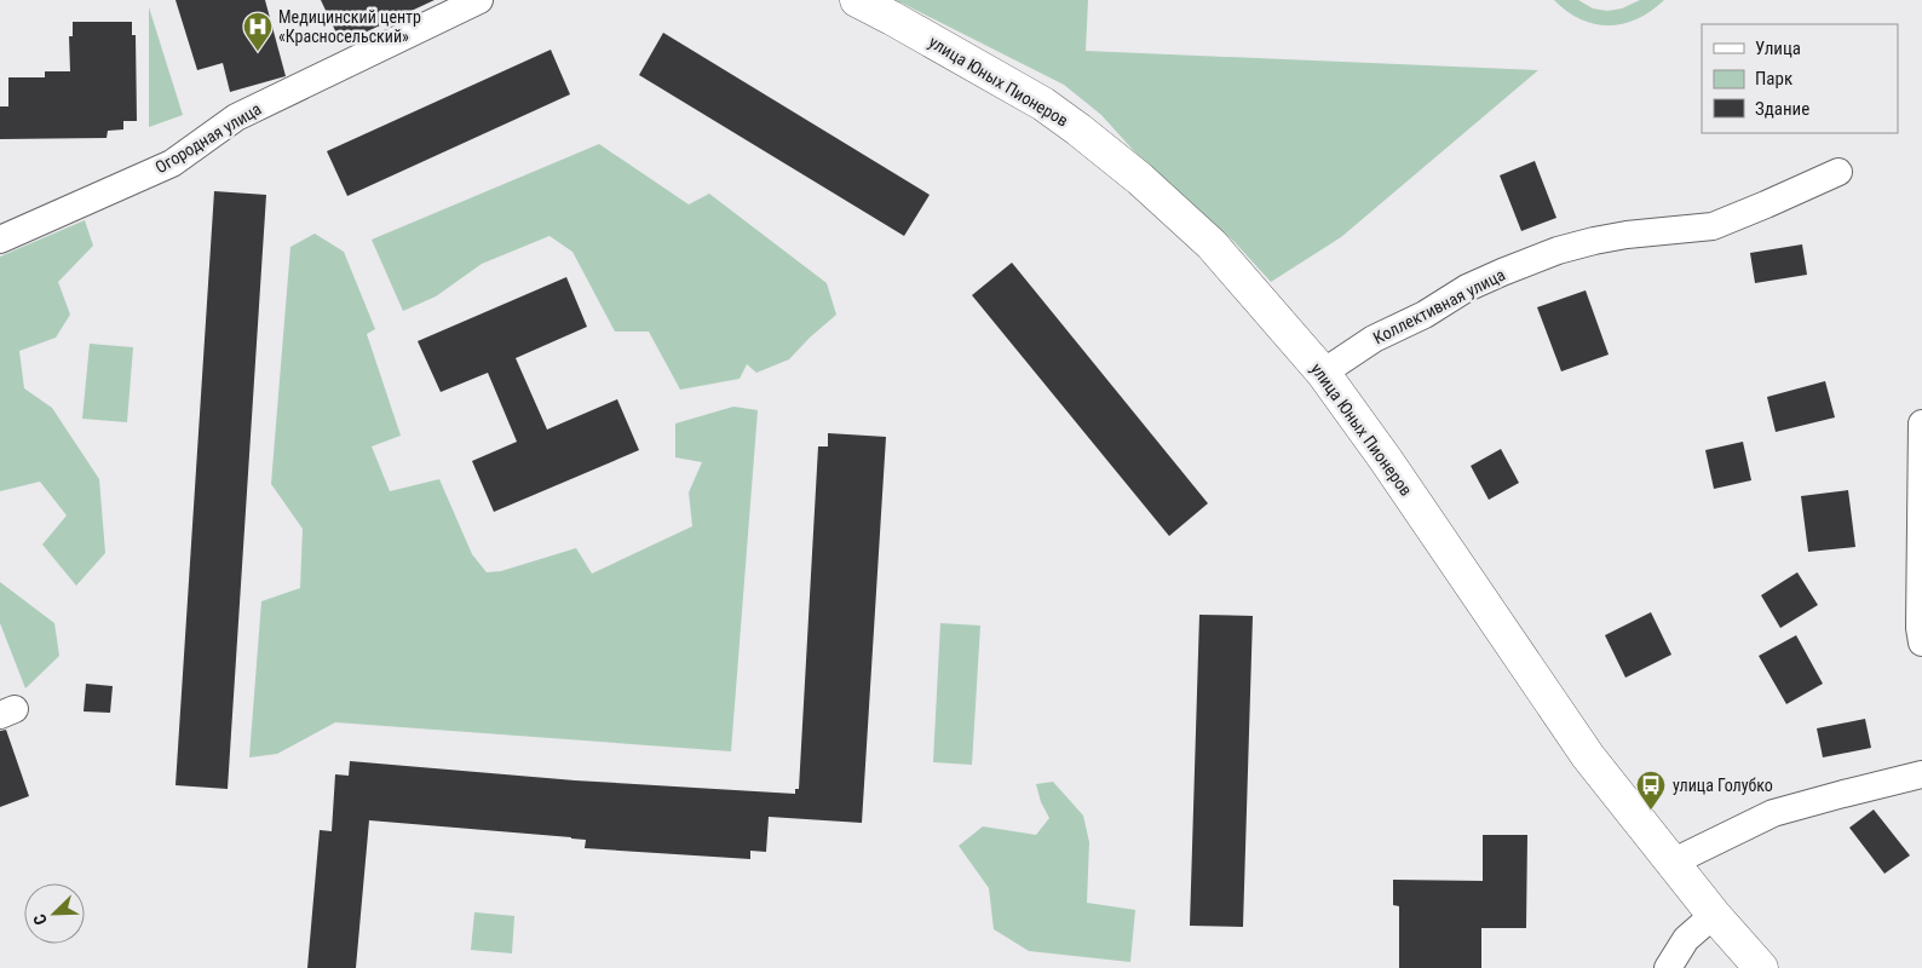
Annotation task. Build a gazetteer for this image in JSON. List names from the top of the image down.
{
  "streets": {
    "main road": ["улица Юных Пионеров"],
    "street": ["Огородная улица", "Коллективная улица"]
  },
  "crossings": [
    ["улица Юных Пионеров", "Коллективная улица"]
  ],
  "places": {
    "hospital": ["Медицинский центр «Красносельский»"],
    "bus stop": ["улица Голубко"]
  },
  "legend": ["Улица", "Парк", "Здание"],
  "north": "bottom left"
}
